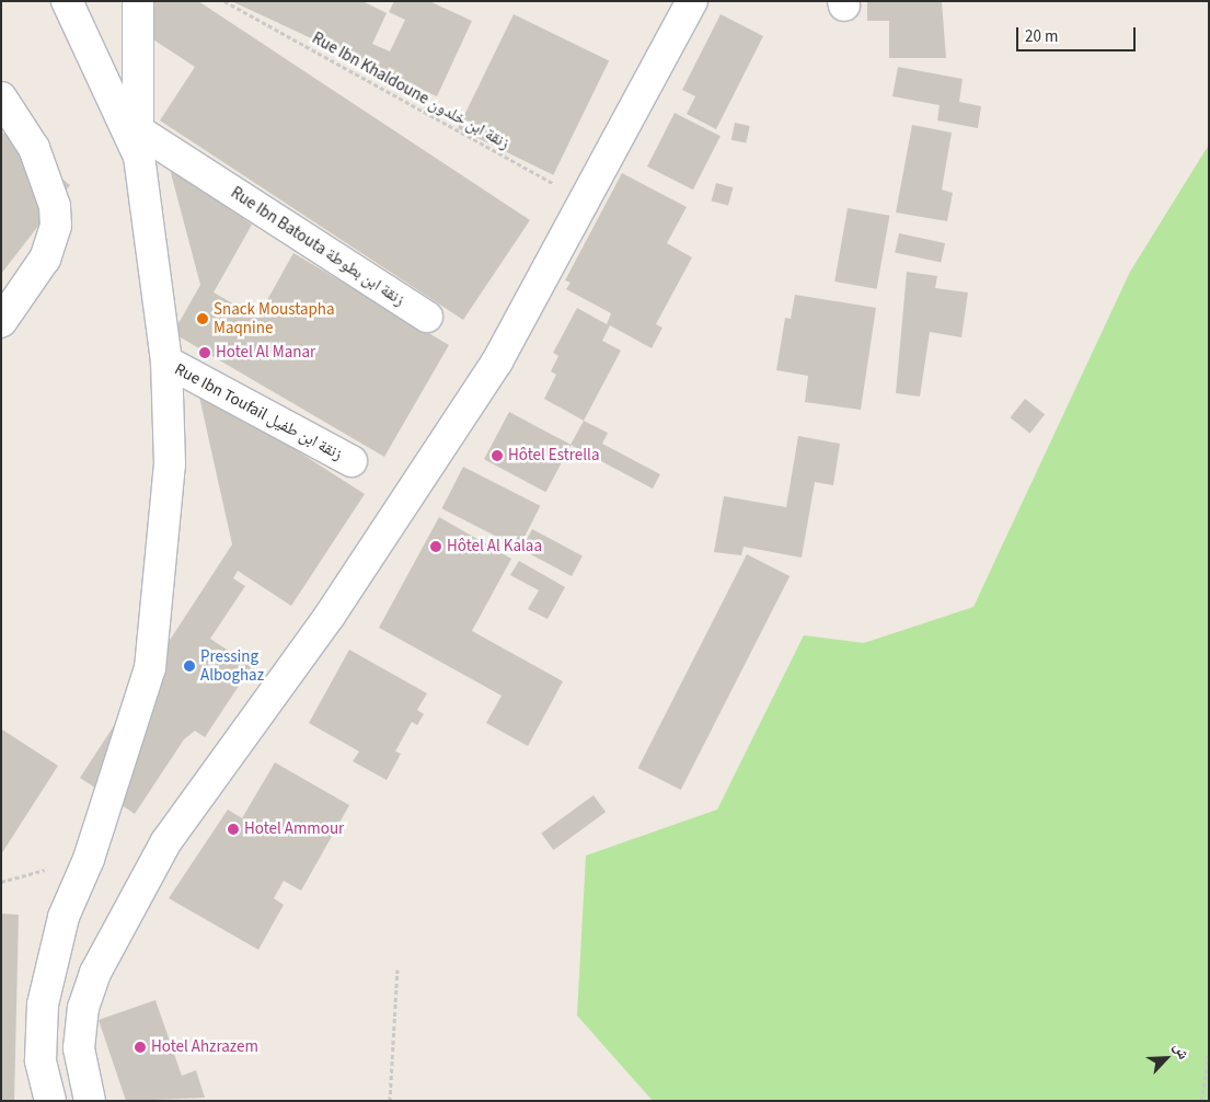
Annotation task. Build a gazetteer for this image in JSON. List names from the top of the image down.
{
  "streets": {
    "street": ["Rue Ibn Batouta زنقة ابن بطوطة", "Rue Ibn Toufail زنقة ابن طفيل"],
    "path": ["Rue Ibn Khaldoune زنقة ابن خلدون"]
  },
  "places": [
    "Snack Moustapha Maqnine",
    "Hotel Al Manar",
    "Hôtel Estrella",
    "Hôtel Al Kalaa",
    "Pressing Alboghaz",
    "Hotel Ammour",
    "Hotel Ahzrazem"
  ],
  "scale_bar": "20 m",
  "north": "top right"
}
